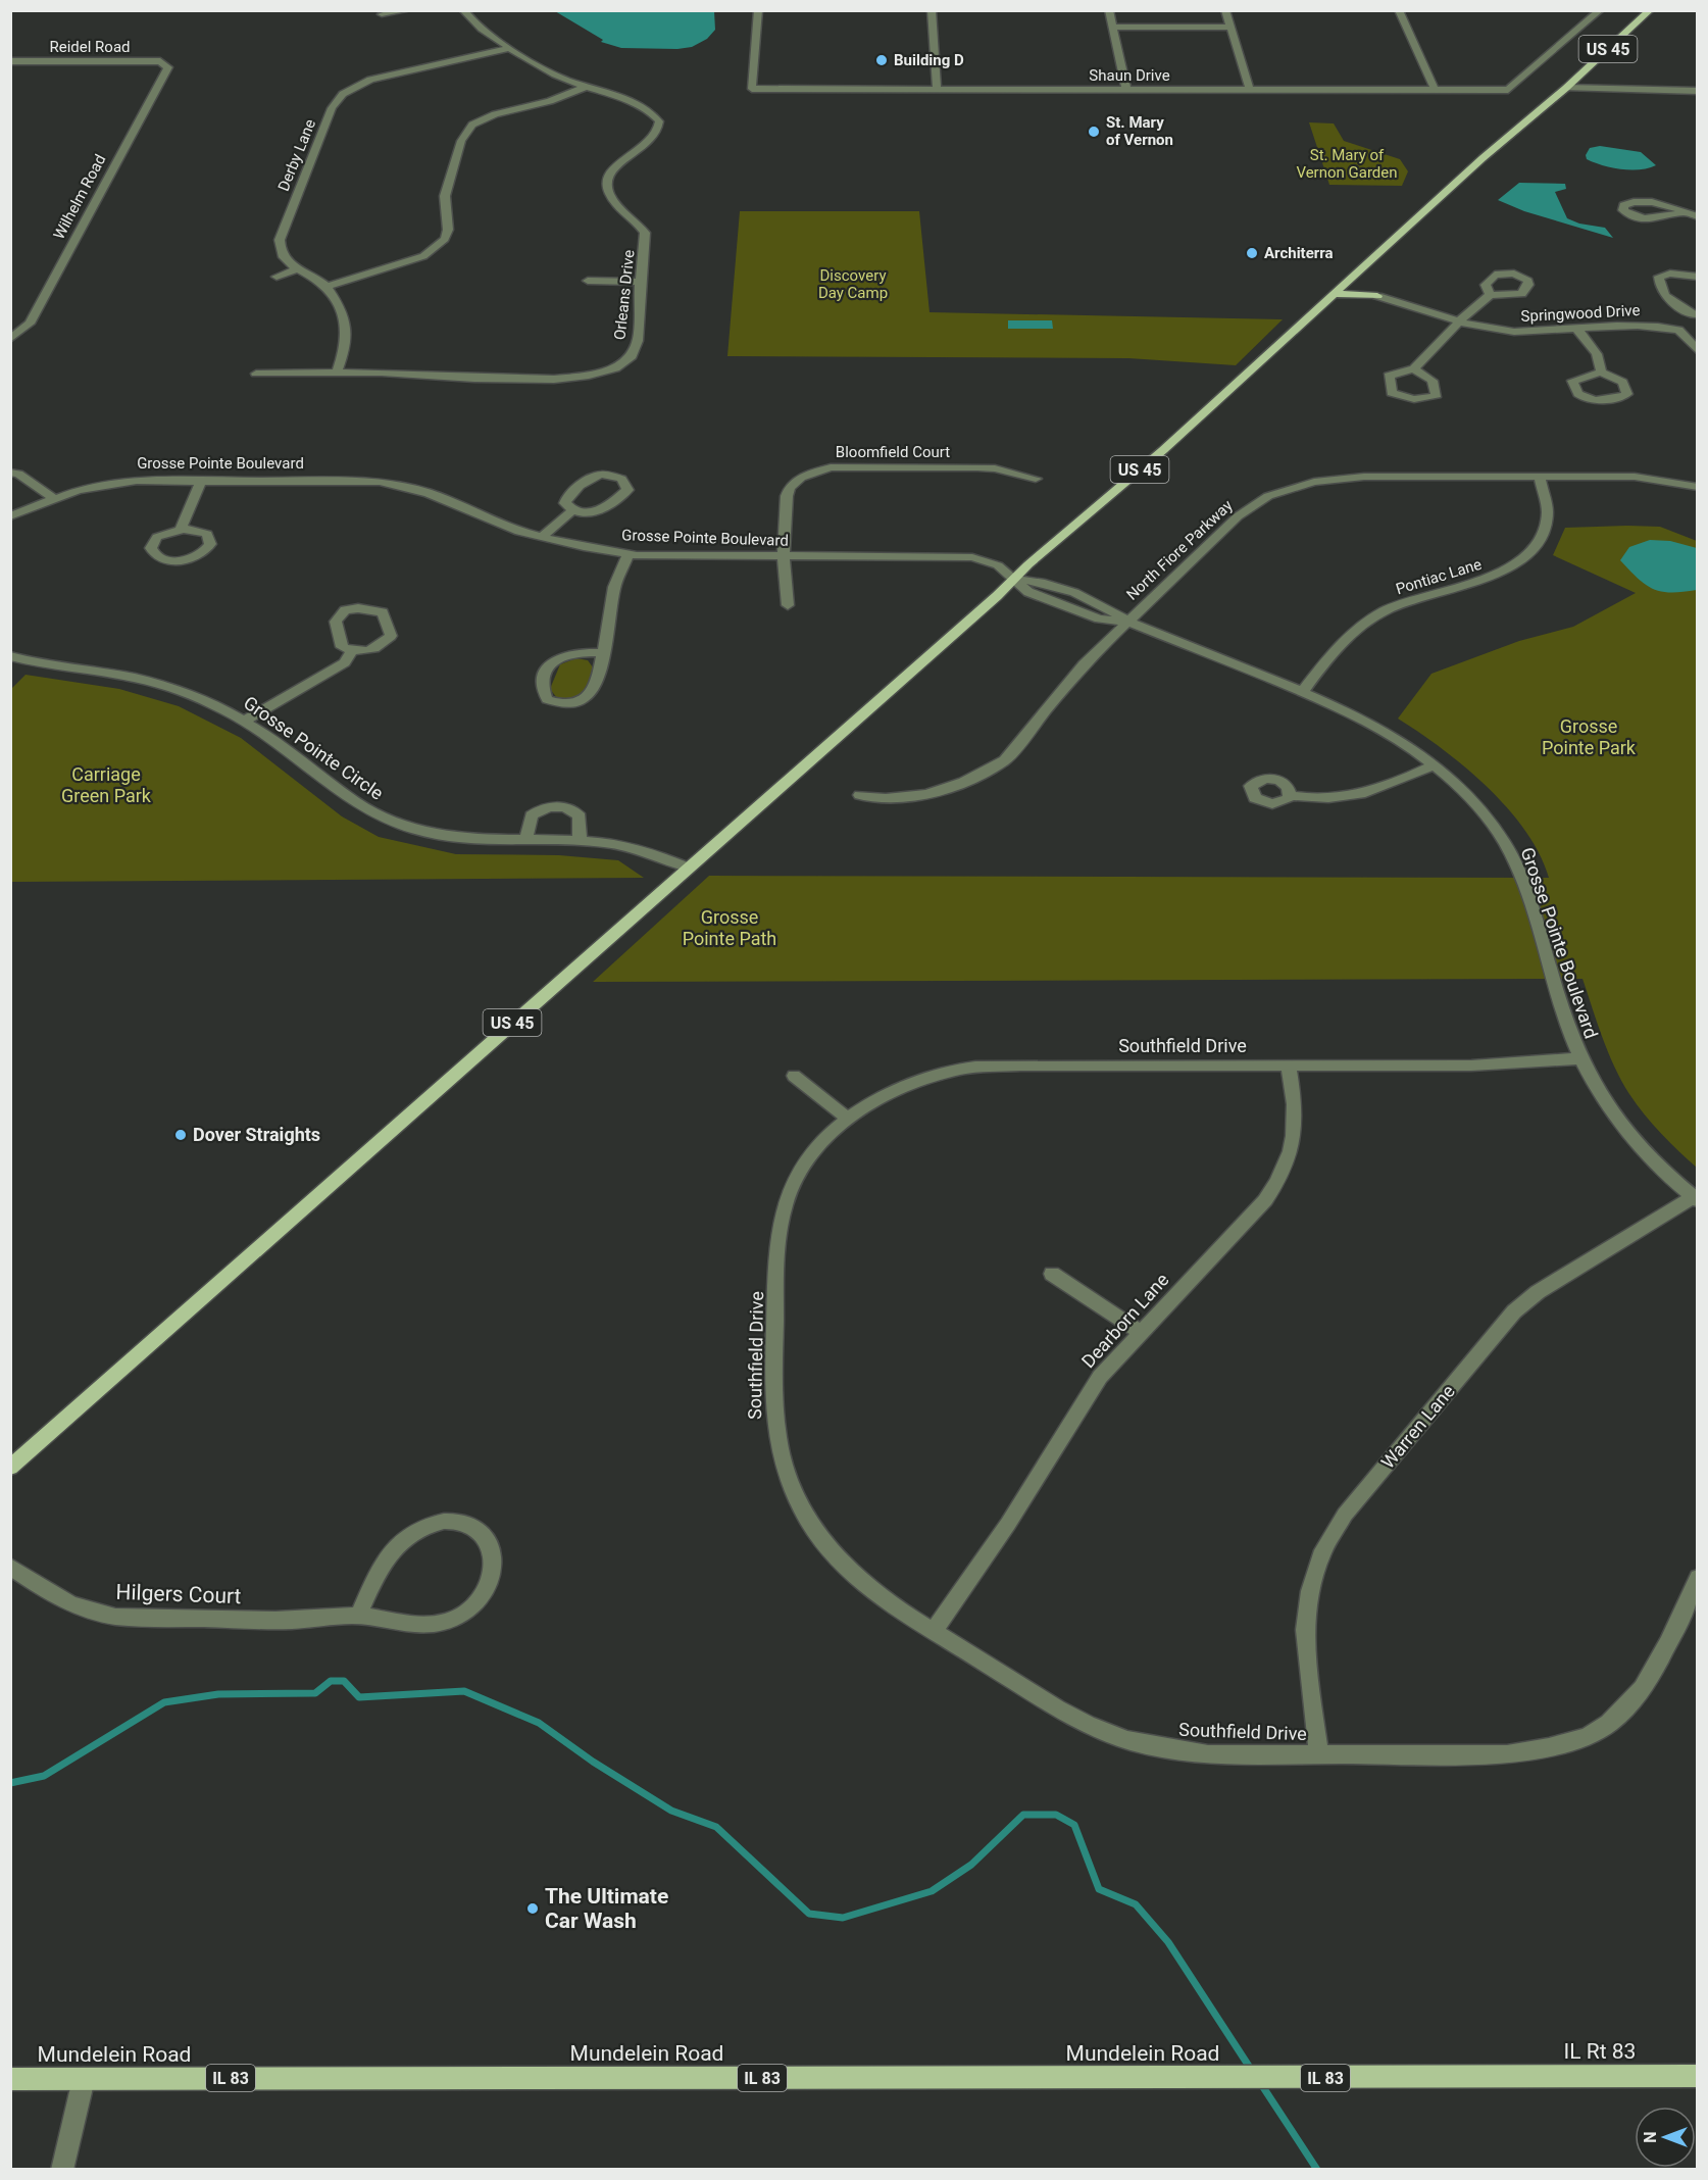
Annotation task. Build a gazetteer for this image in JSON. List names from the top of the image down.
{
  "streets": {
    "main road": [
      "US 45",
      "IL Rt 83",
      "Mundelein Road",
      "IL 83"
    ],
    "street": [
      "Reidel Road",
      "Shaun Drive",
      "Derby Lane",
      "Wilhelm Road",
      "Orleans Drive",
      "Springwood Drive",
      "Bloomfield Court",
      "Grosse Pointe Boulevard",
      "North Fiore Parkway",
      "Pontiac Lane",
      "Grosse Pointe Circle",
      "Southfield Drive",
      "Dearborn Lane",
      "Warren Lane",
      "Hilgers Court"
    ]
  },
  "crossings": [
    ["Reidel Road", "Wilhelm Road"],
    ["US 45", "Grosse Pointe Boulevard"],
    ["US 45", "Grosse Pointe Circle"],
    ["Derby Lane", "Orleans Drive"],
    ["Bloomfield Court", "Grosse Pointe Boulevard"],
    ["Grosse Pointe Boulevard", "North Fiore Parkway"],
    ["Grosse Pointe Boulevard", "Pontiac Lane"],
    ["Grosse Pointe Boulevard", "Southfield Drive"],
    ["Grosse Pointe Boulevard", "Warren Lane"],
    ["North Fiore Parkway", "Pontiac Lane"],
    ["Southfield Drive", "Dearborn Lane"],
    ["Southfield Drive", "Warren Lane"],
    ["IL Rt 83", "Mundelein Road"]
  ],
  "parks": [
    "St. Mary of Vernon Garden",
    "Discovery Day Camp",
    "Grosse Pointe Park",
    "Carriage Green Park",
    "Grosse Pointe Path"
  ],
  "places": [
    "Building D",
    "St. Mary of Vernon",
    "Architerra",
    "Dover Straights",
    "The Ultimate Car Wash"
  ],
  "north": "left"
}
